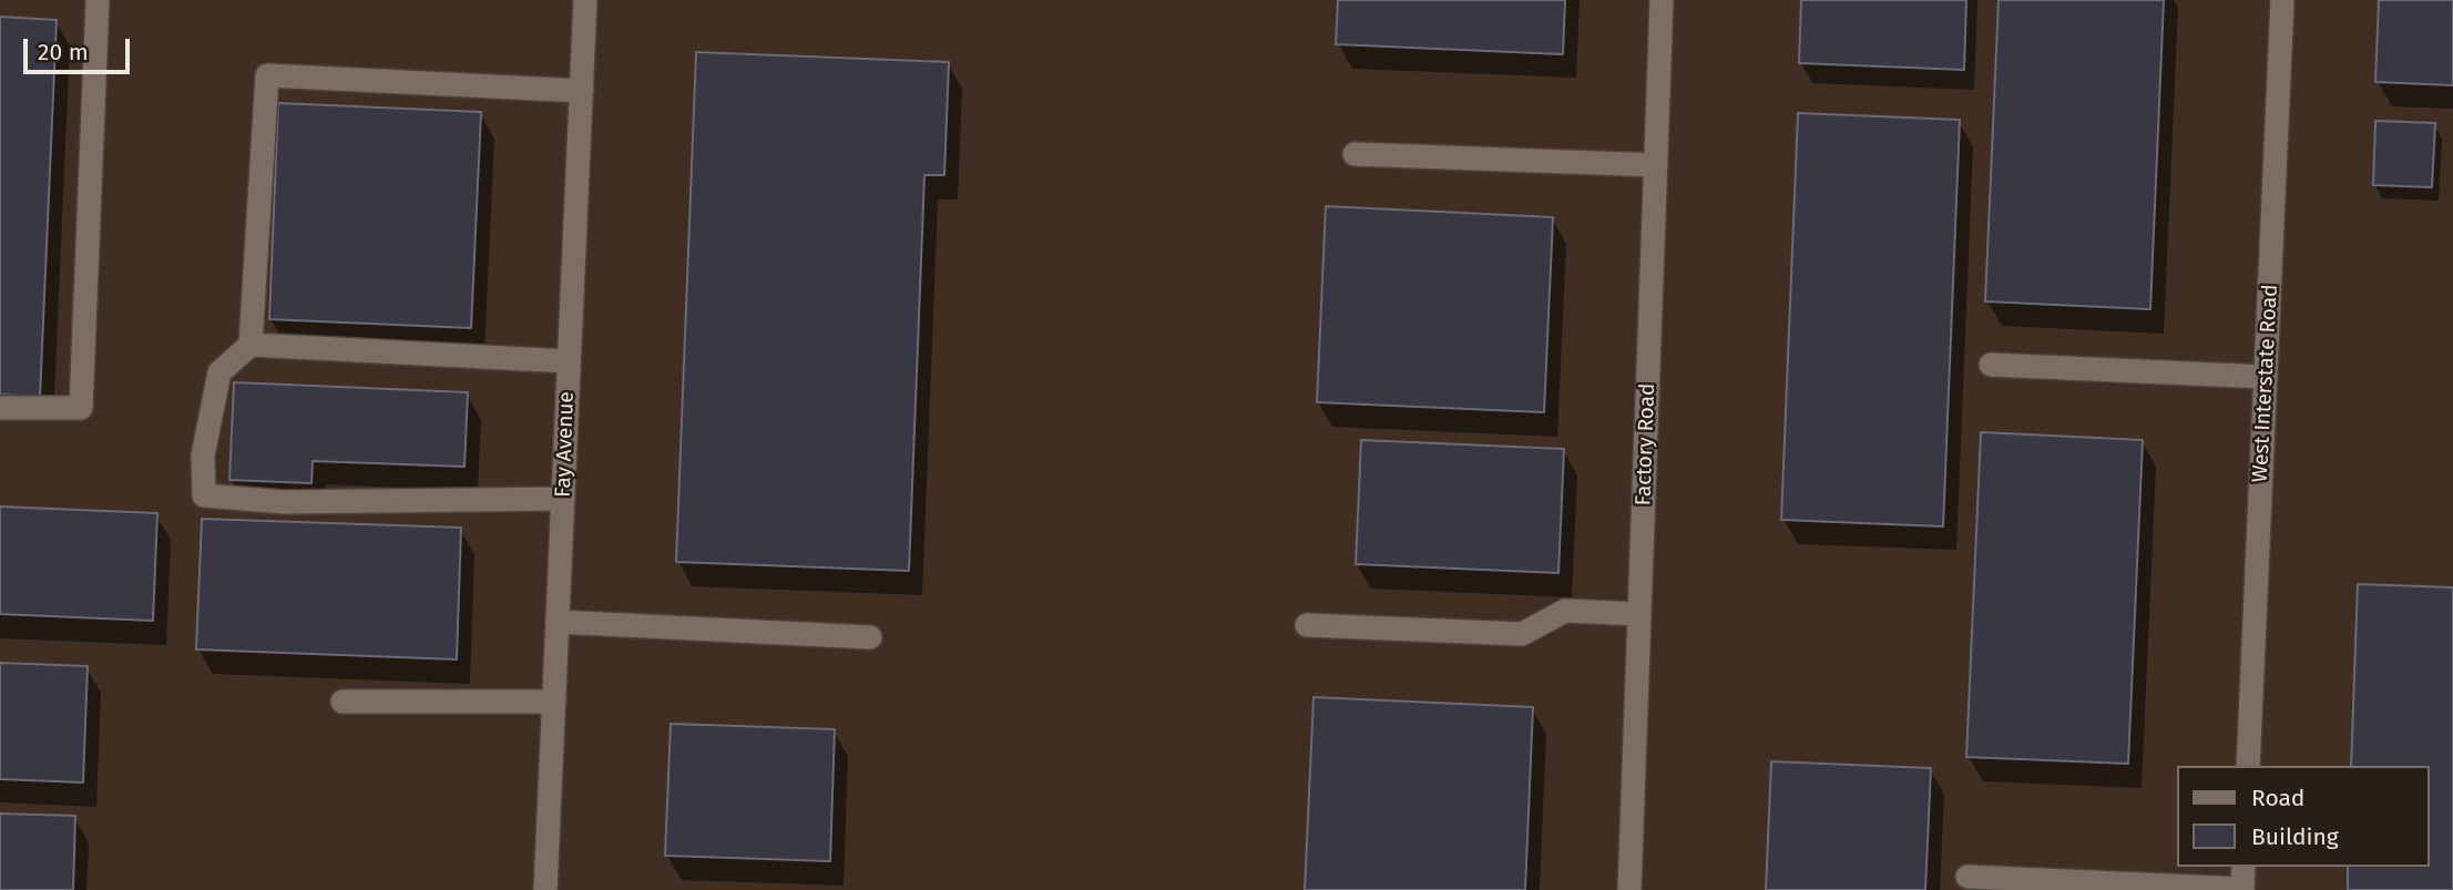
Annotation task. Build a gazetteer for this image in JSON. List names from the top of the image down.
{
  "streets": {
    "street": ["West Interstate Road", "Fay Avenue", "Factory Road"]
  },
  "legend": ["Road", "Building"],
  "scale_bar": "20 m"
}
